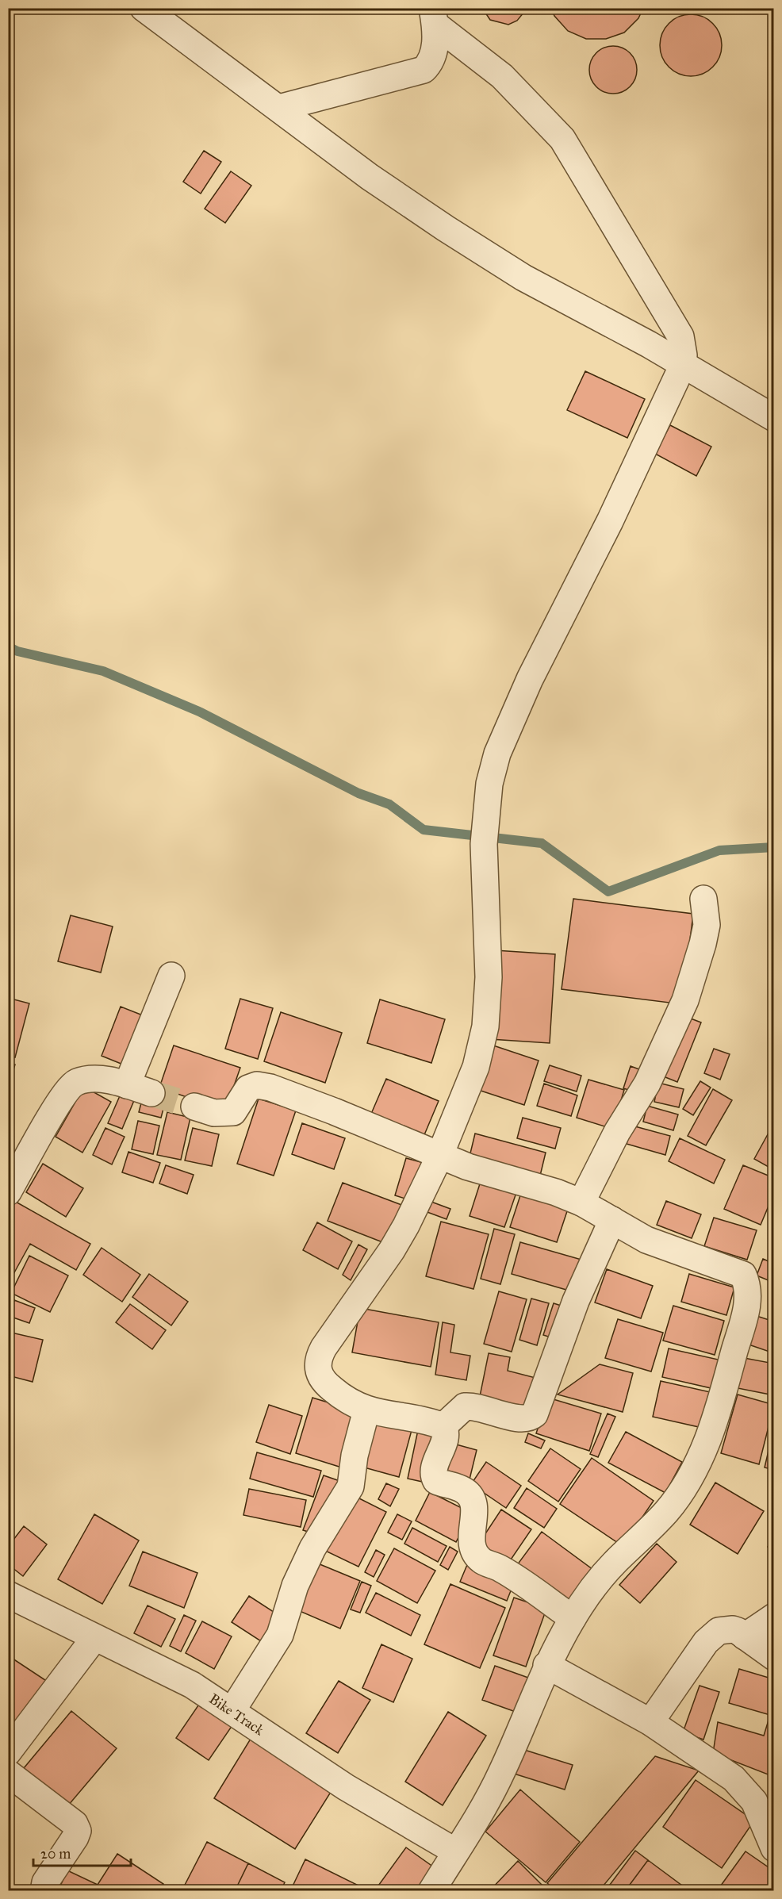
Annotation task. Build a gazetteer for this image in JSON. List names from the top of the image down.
{
  "streets": {
    "street": ["Bike Track"]
  },
  "scale_bar": "20 m"
}
